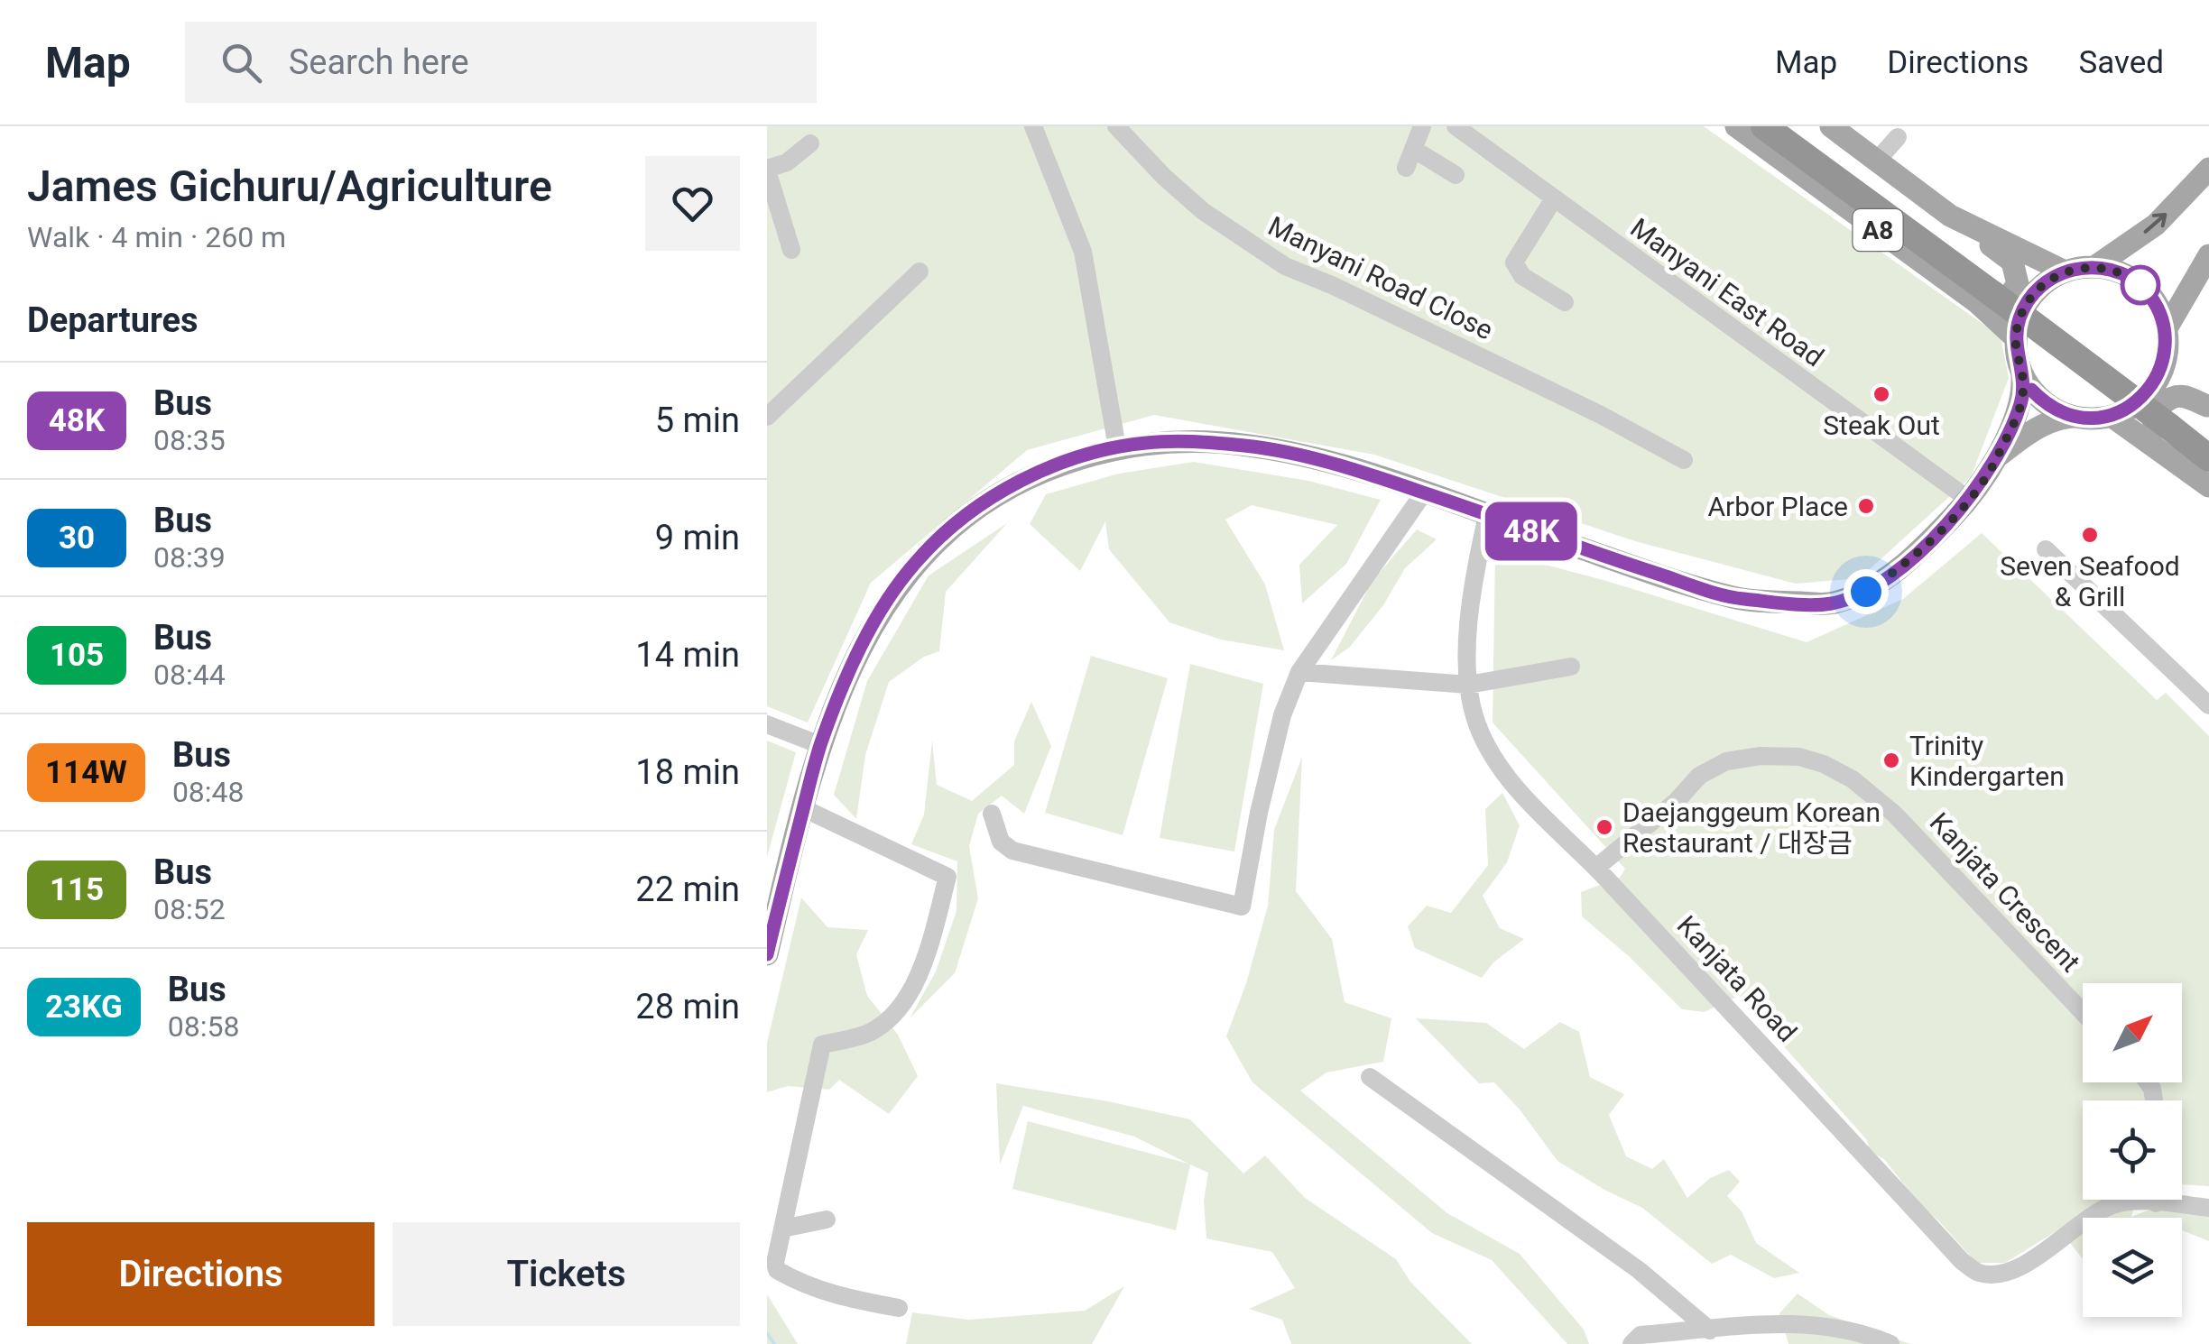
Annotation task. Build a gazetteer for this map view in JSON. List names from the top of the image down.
{
  "streets": {
    "highway": ["A8"],
    "street": [
      "Manyani Road Close",
      "Manyani East Road",
      "Kanjata Crescent",
      "Kanjata Road"
    ]
  },
  "crossings": [
    ["Kanjata Crescent", "Kanjata Road"]
  ],
  "places": [
    "Steak Out",
    "Arbor Place",
    "Seven Seafood & Grill",
    "Trinity Kindergarten",
    "Daejanggeum Korean Restaurant / 대장금"
  ],
  "lines": ["bus line 48K"],
  "north": "top right",
  "page": {
    "header": "Map",
    "search": "Search here",
    "nav": ["Map", "Directions", "Saved"],
    "heading": [
      ["James Gichuru/Agriculture", "Walk · 4 min · 260 m"],
      "Departures"
    ],
    "on_map": "48K",
    "list": [
      {
        "mark": "48K",
        "name": "Bus",
        "note": "08:35",
        "value": "5 min"
      },
      {
        "mark": "30",
        "name": "Bus",
        "note": "08:39",
        "value": "9 min"
      },
      {
        "mark": "105",
        "name": "Bus",
        "note": "08:44",
        "value": "14 min"
      },
      {
        "mark": "114W",
        "name": "Bus",
        "note": "08:48",
        "value": "18 min"
      },
      {
        "mark": "115",
        "name": "Bus",
        "note": "08:52",
        "value": "22 min"
      },
      {
        "mark": "23KG",
        "name": "Bus",
        "note": "08:58",
        "value": "28 min"
      }
    ],
    "buttons": ["Directions", "Tickets"]
  }
}
